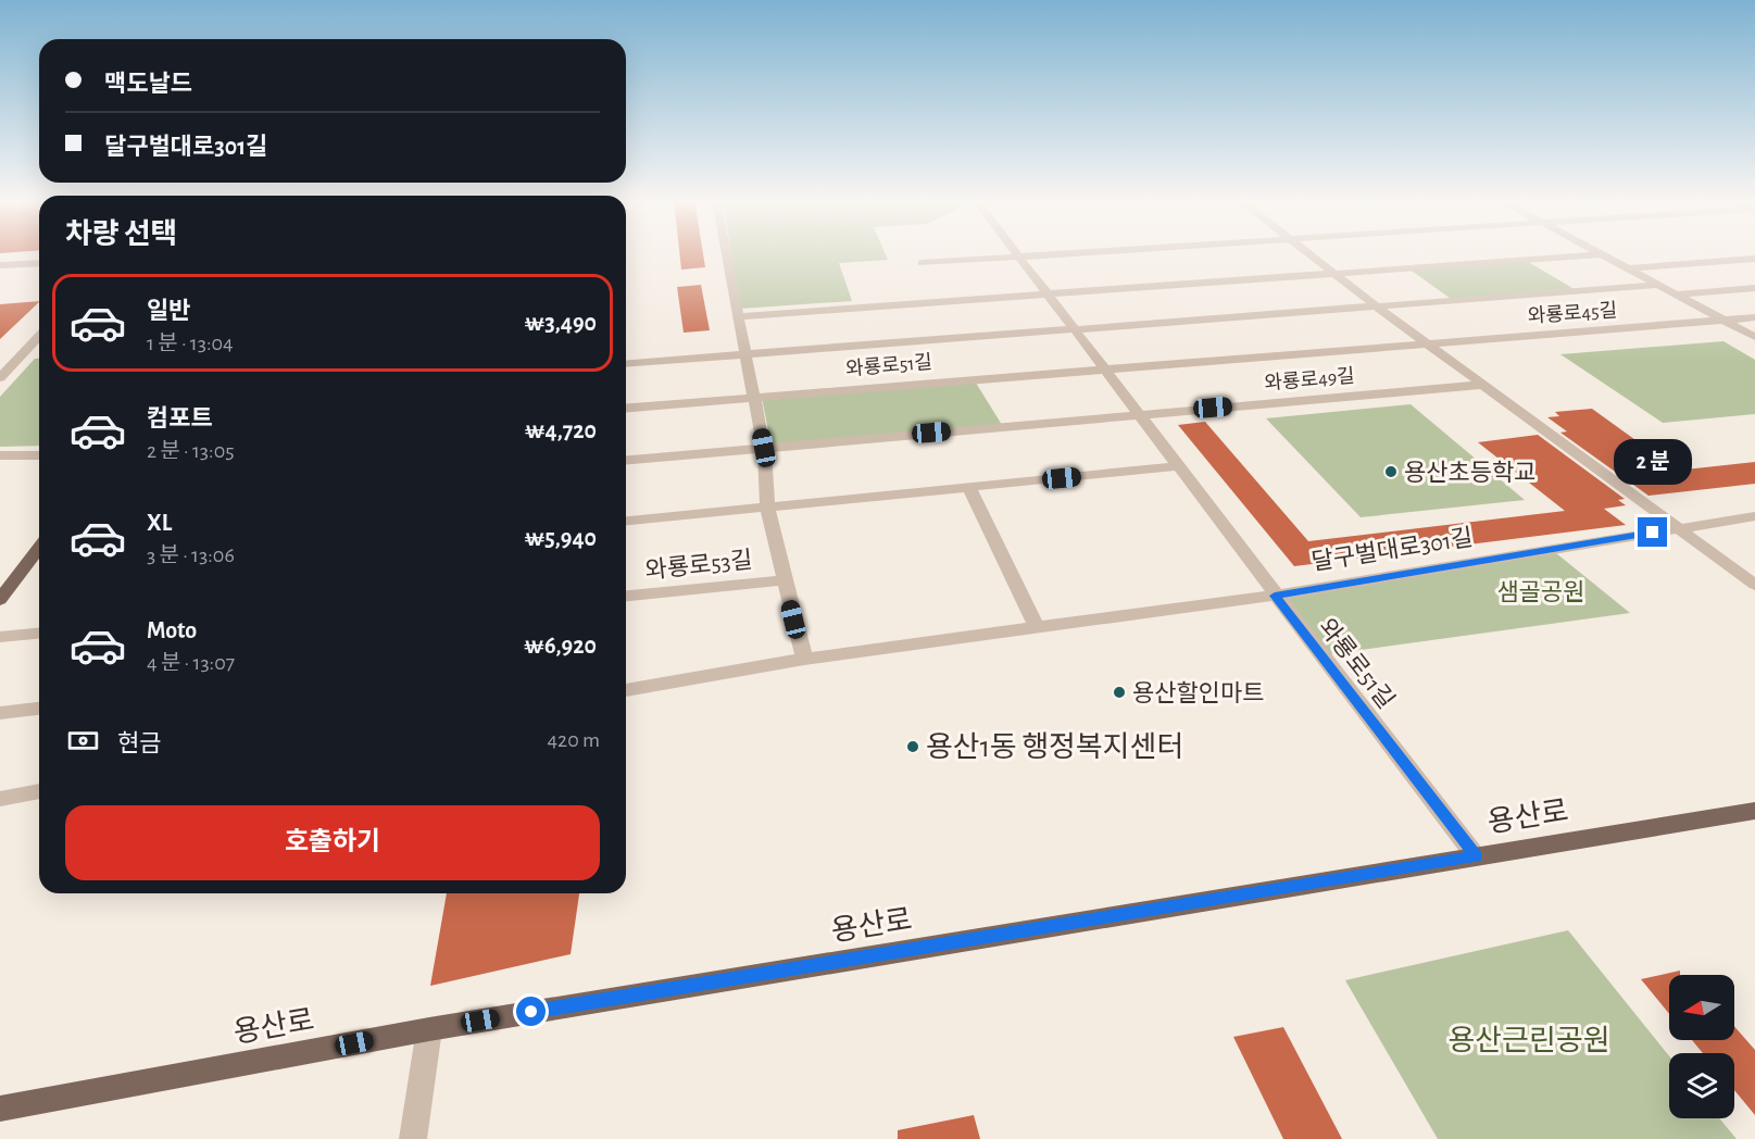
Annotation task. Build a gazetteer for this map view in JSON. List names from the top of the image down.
{
  "streets": {
    "main road": ["용산로"],
    "street": [
      "와룡로45길",
      "와룡로51길",
      "와룡로49길",
      "달구벌대로301길",
      "와룡로53길"
    ]
  },
  "crossings": [
    ["와룡로45길", "와룡로49길"],
    ["와룡로51길", "와룡로49길"],
    ["와룡로51길", "달구벌대로301길"],
    ["와룡로51길", "와룡로53길"],
    ["와룡로51길", "용산로"],
    ["달구벌대로301길", "와룡로53길"]
  ],
  "parks": ["샘골공원", "용산근린공원"],
  "places": ["용산초등학교", "용산할인마트", "용산1동 행정복지센터"],
  "north": "left",
  "page": {
    "banner": ["맥도날드", "달구벌대로301길"],
    "heading": "차량 선택",
    "list": [
      {
        "name": "일반",
        "note": "1 분 · 13:04",
        "value": "₩3,490"
      },
      {
        "name": "컴포트",
        "note": "2 분 · 13:05",
        "value": "₩4,720"
      },
      {
        "name": "XL",
        "note": "3 분 · 13:06",
        "value": "₩5,940"
      },
      {
        "name": "Moto",
        "note": "4 분 · 13:07",
        "value": "₩6,920"
      }
    ],
    "bubble": "2 분",
    "pay": ["현금", "420 m"],
    "buttons": "호출하기"
  }
}
